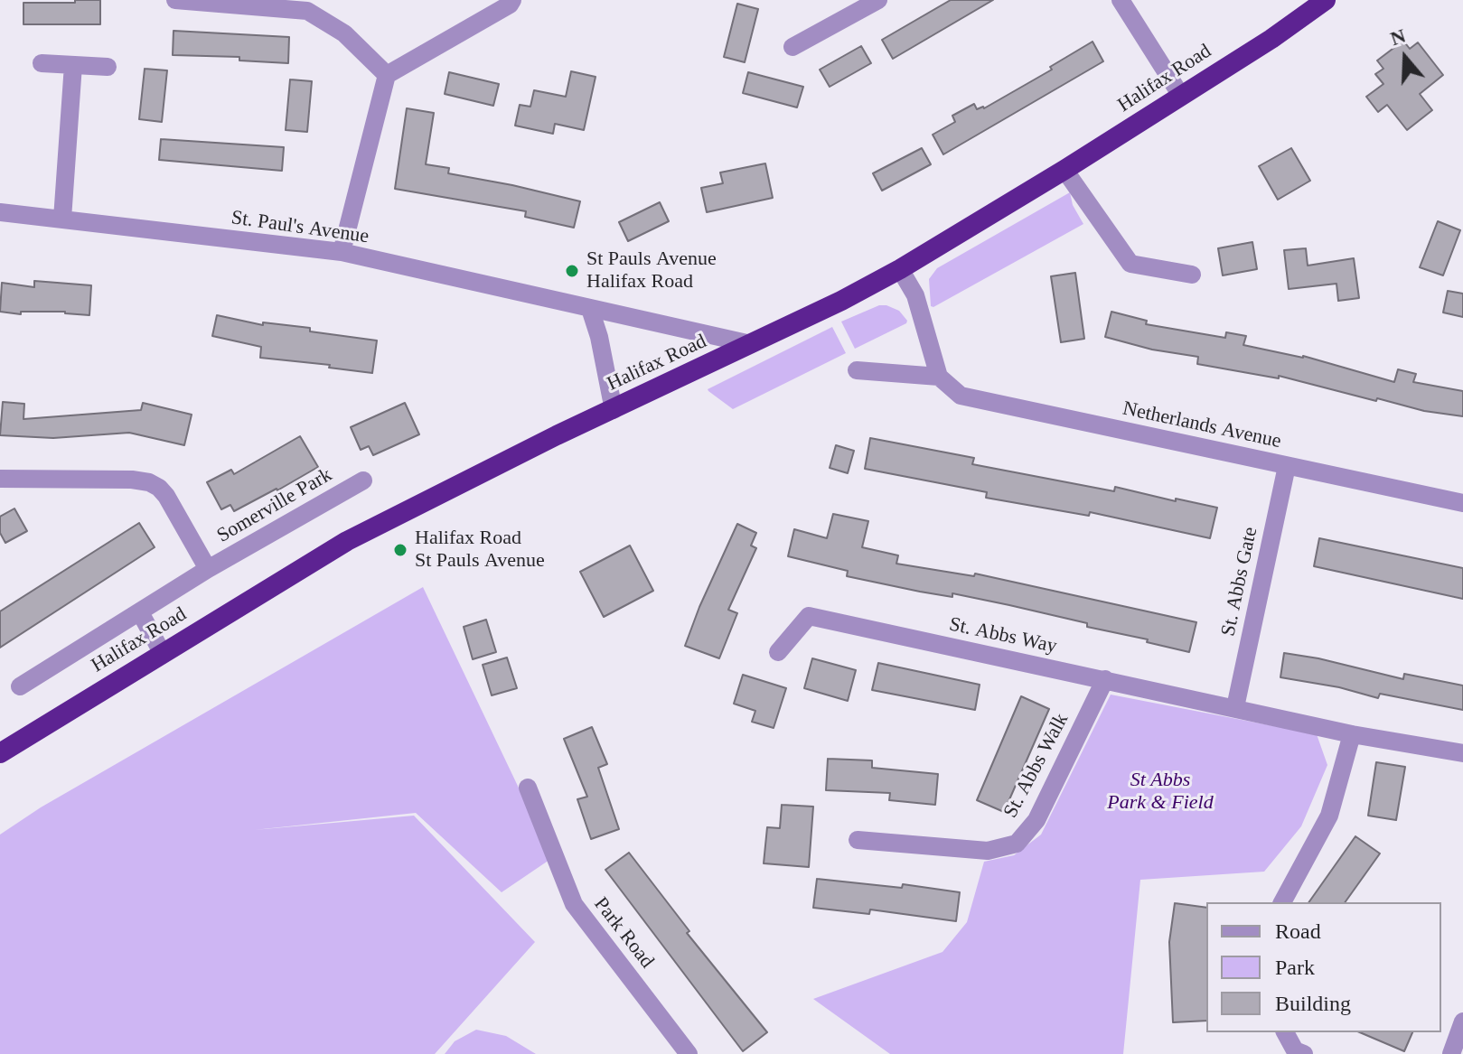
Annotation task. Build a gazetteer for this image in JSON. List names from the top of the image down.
{
  "streets": {
    "highway": ["Halifax Road"],
    "street": [
      "St. Paul's Avenue",
      "Netherlands Avenue",
      "Somerville Park",
      "St. Abbs Gate",
      "St. Abbs Way",
      "St. Abbs Walk",
      "Park Road"
    ]
  },
  "crossings": [
    ["Halifax Road", "St. Paul's Avenue"],
    ["Netherlands Avenue", "St. Abbs Gate"],
    ["St. Abbs Gate", "St. Abbs Way"],
    ["St. Abbs Way", "St. Abbs Walk"]
  ],
  "parks": ["St Abbs Park & Field"],
  "places": ["St Pauls Avenue Halifax Road", "Halifax Road St Pauls Avenue"],
  "legend": ["Road", "Park", "Building"],
  "north": "top"
}
